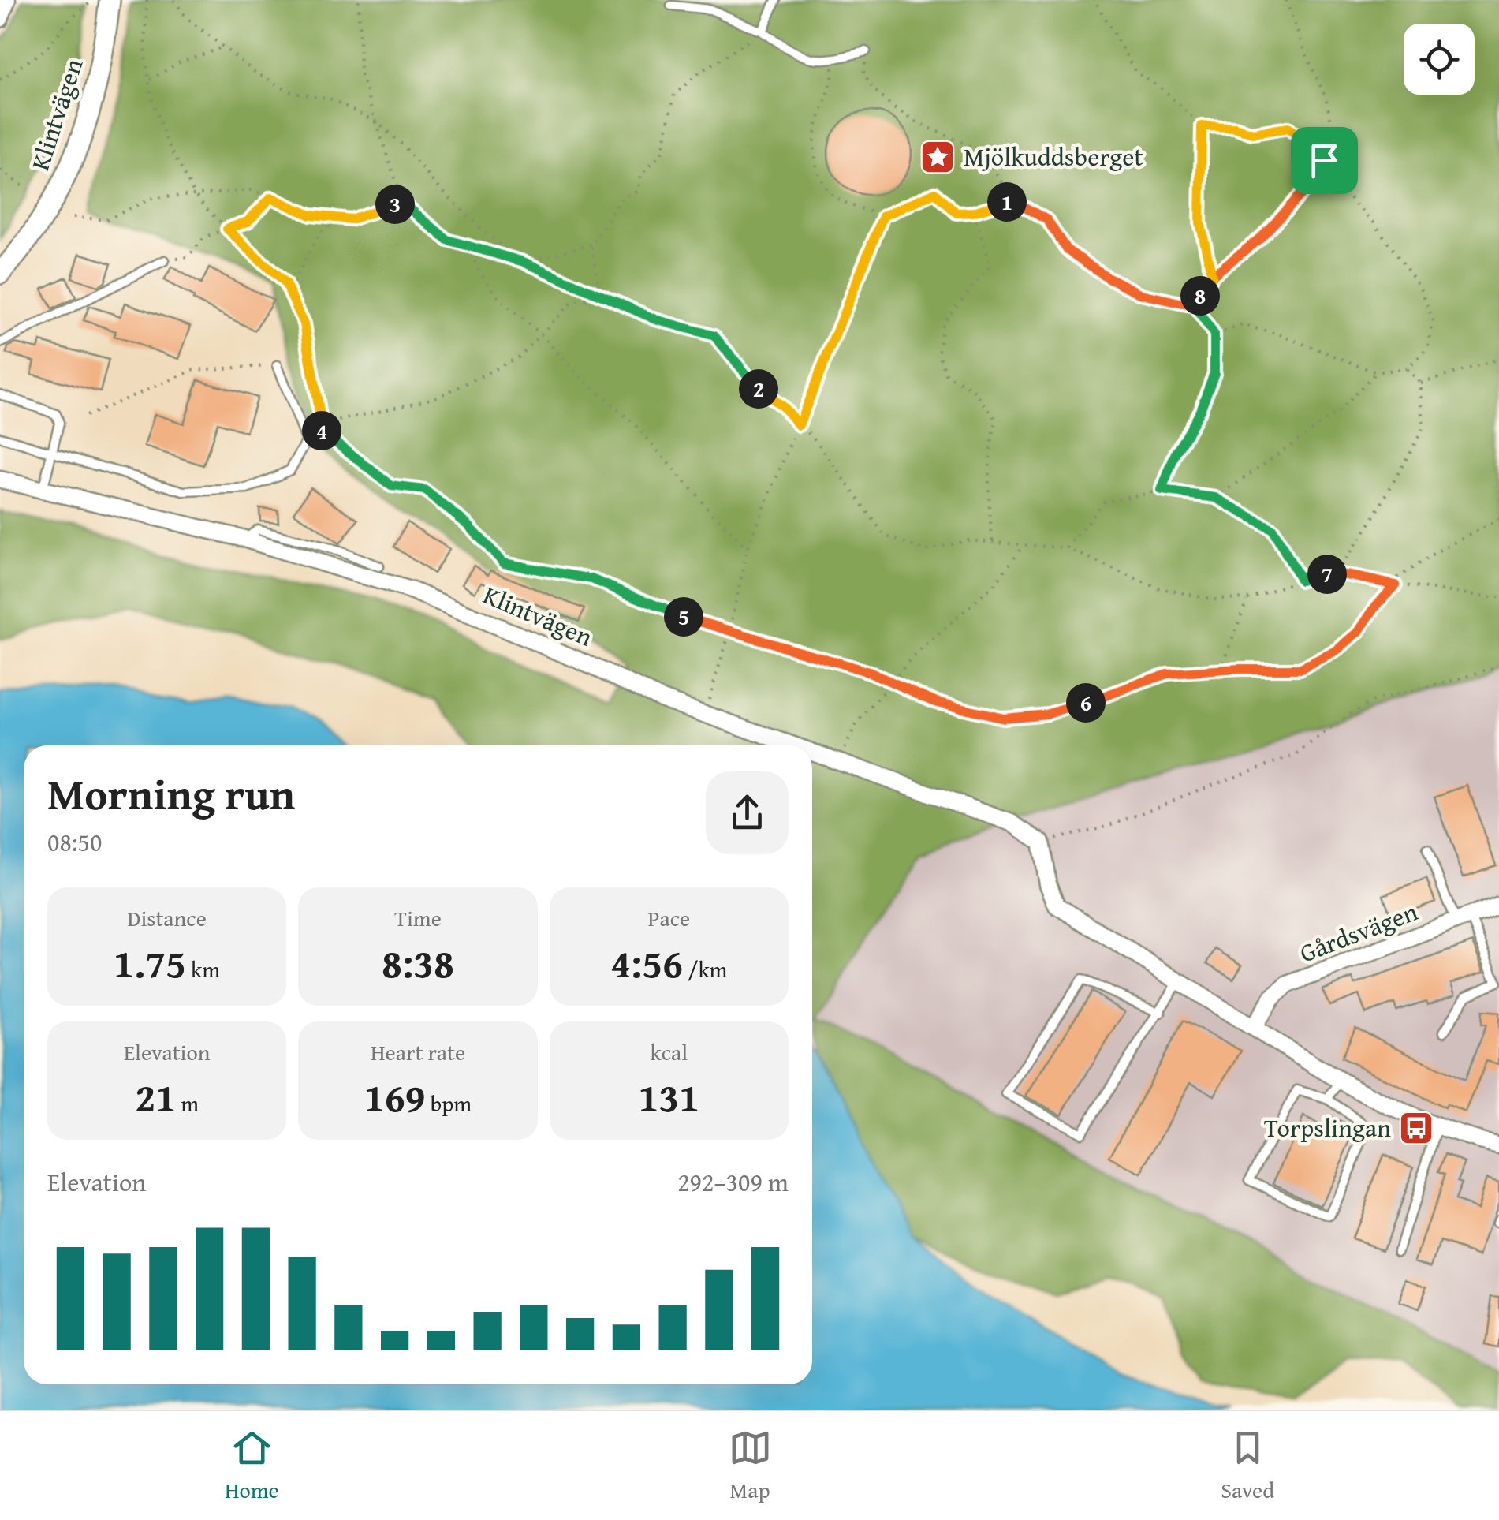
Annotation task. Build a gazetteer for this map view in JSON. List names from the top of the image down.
{
  "streets": {
    "street": ["Klintvägen", "Gårdsvägen"]
  },
  "places": {
    "place": ["Mjölkuddsberget"],
    "bus stop": ["Torpslingan"]
  },
  "page": {
    "pins": [
      "1",
      "3",
      "8",
      "2",
      "4",
      "7",
      "5",
      "6"
    ],
    "heading": ["Morning run", "08:50"],
    "stats": [
      ["Distance", "1.75 km"],
      ["Time", "8:38"],
      ["Pace", "4:56 /km"],
      ["Elevation", "21 m"],
      ["Heart rate", "169 bpm"],
      ["kcal", "131"]
    ],
    "chart": ["Elevation", "292–309 m"],
    "tabs": ["Home", "Map", "Saved"]
  }
}
